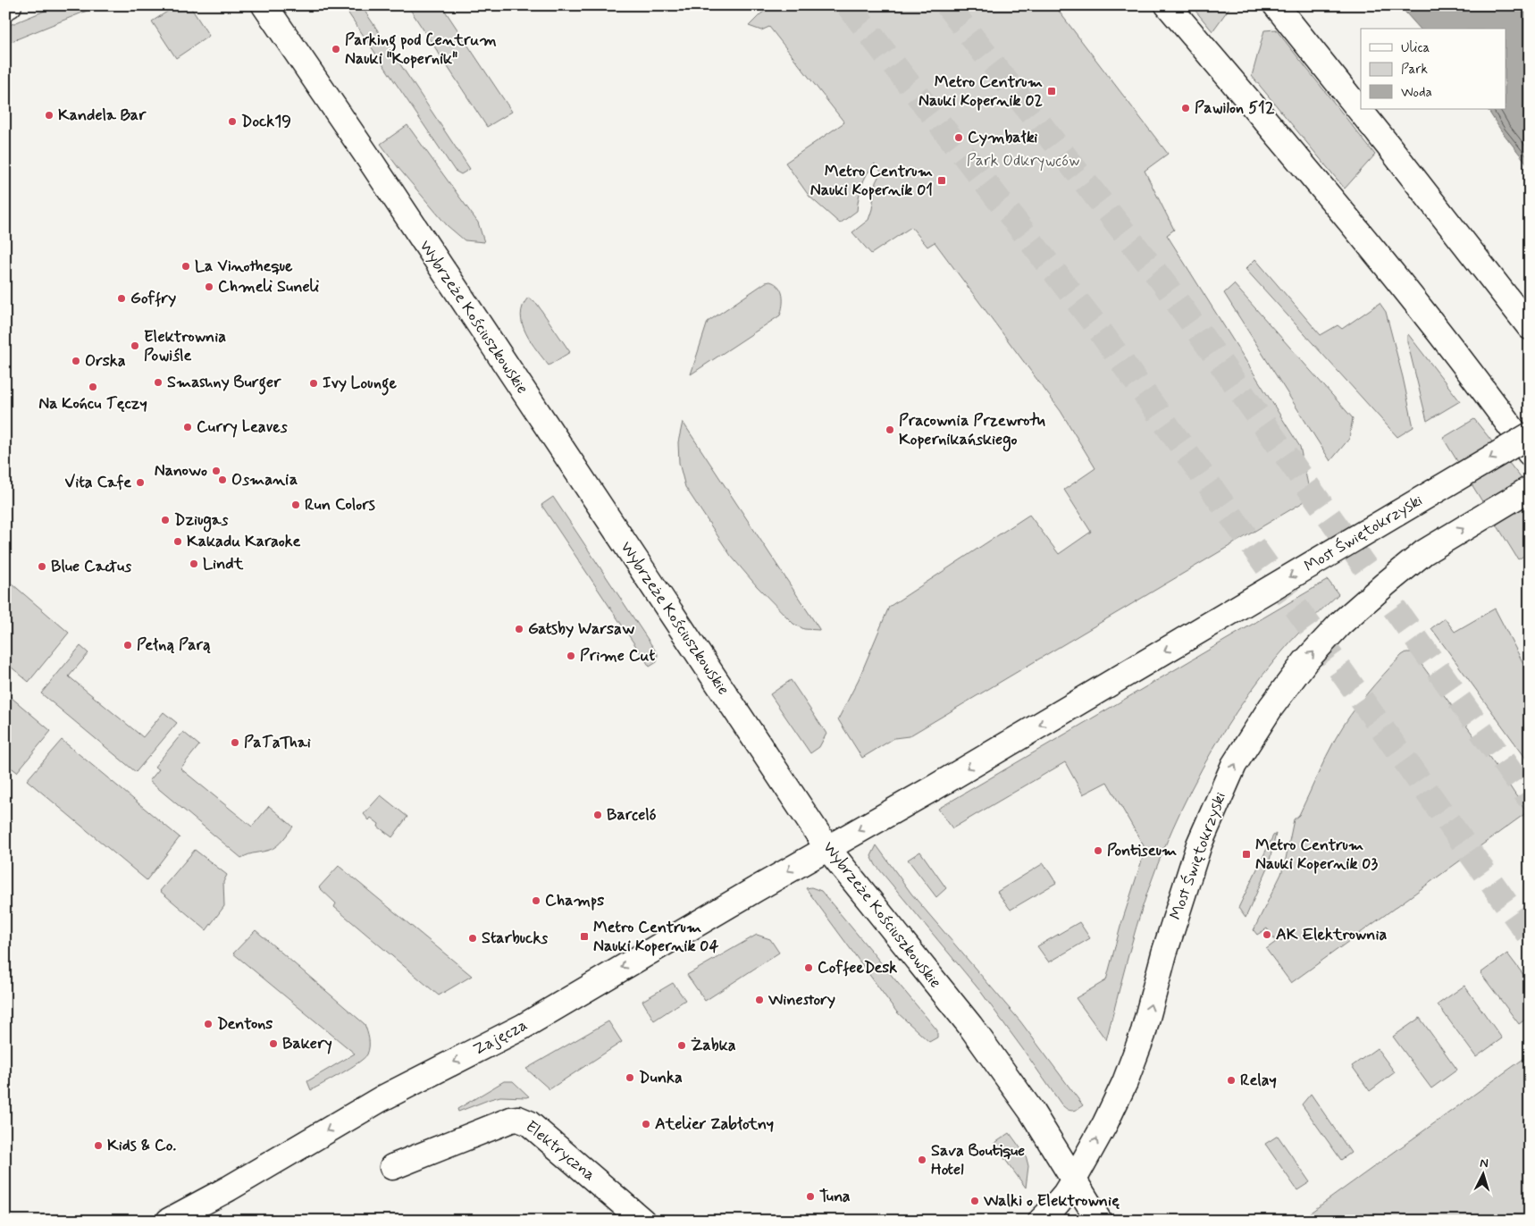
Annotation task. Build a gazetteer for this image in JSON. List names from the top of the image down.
{
  "streets": {
    "street": [
      "Wybrzeże Kościuszkowskie",
      "Most Świętokrzyski",
      "Zajęcza",
      "Elektryczna"
    ]
  },
  "crossings": [
    ["Wybrzeże Kościuszkowskie", "Most Świętokrzyski"],
    ["Wybrzeże Kościuszkowskie", "Zajęcza"],
    ["Most Świętokrzyski", "Zajęcza"]
  ],
  "one_way": ["Zajęcza"],
  "parks": ["Park Odkrywców"],
  "places": {
    "other": [
      "Parking pod Centrum Nauki \"Kopernik\"",
      "Pawilon 512",
      "Kandela Bar",
      "Dock19",
      "Cymbałki",
      "La Vinotheque",
      "Chmeli Suneli",
      "Goffry",
      "Elektrownia Powiśle",
      "Orska",
      "Smashny Burger",
      "Ivy Lounge",
      "Na Końcu Tęczy",
      "Curry Leaves",
      "Pracownia Przewrotu Kopernikańskiego",
      "Nanowo",
      "Osmania",
      "Vita Cafe",
      "Run Colors",
      "Dziugas",
      "Kakadu Karaoke",
      "Lindt",
      "Blue Cactus",
      "Gatsby Warsaw",
      "Pełną Parą",
      "Prime Cut",
      "PaTaThai",
      "Barceló",
      "Pontiseum",
      "Champs",
      "AK Elektrownia",
      "Starbucks",
      "CoffeeDesk",
      "Winestory",
      "Dentons",
      "Bakery",
      "Żabka",
      "Dunka",
      "Relay",
      "Atelier Zabłotny",
      "Kids & Co.",
      "Sava Boutique Hotel",
      "Tuna",
      "Walki o Elektrownię"
    ],
    "transit": [
      "Metro Centrum Nauki Kopernik 02",
      "Metro Centrum Nauki Kopernik 01",
      "Metro Centrum Nauki Kopernik 03",
      "Metro Centrum Nauki Kopernik 04"
    ]
  },
  "legend": ["Ulica", "Park", "Woda"],
  "north": "top"
}
